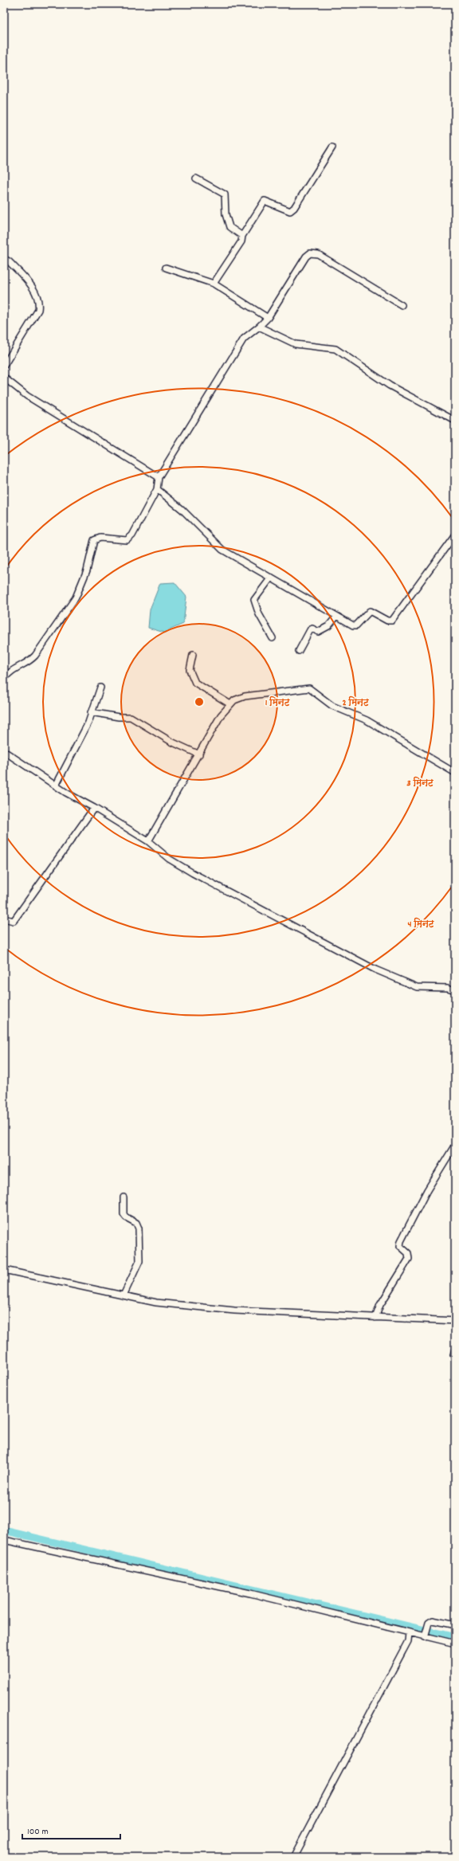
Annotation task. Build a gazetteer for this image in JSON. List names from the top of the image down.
{
  "scale_bar": "100 m",
  "rings": [
    "1 मिनट",
    "2 मिनट",
    "3 मिनट",
    "4 मिनट"
  ]
}
